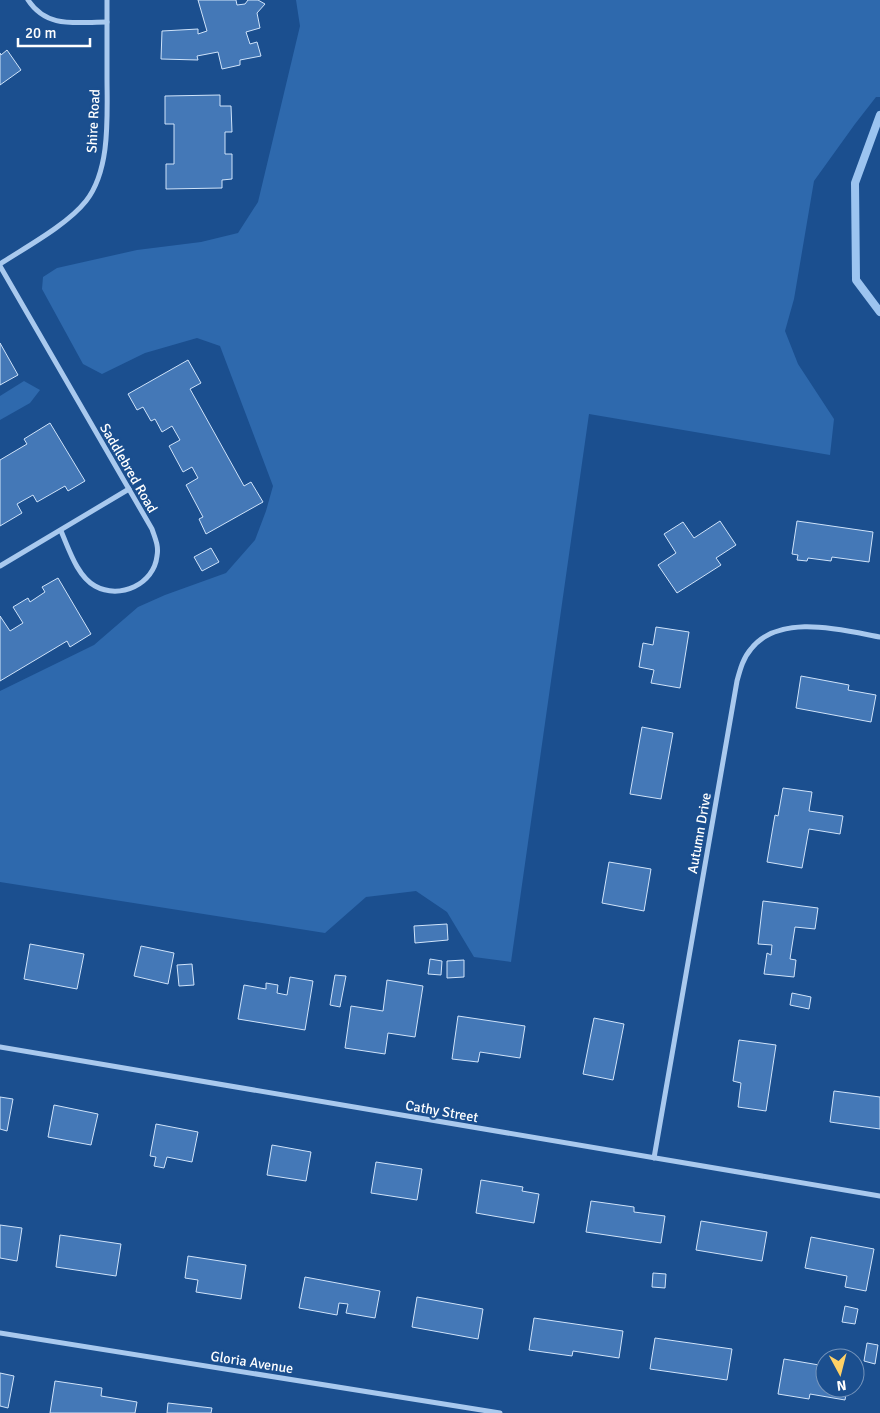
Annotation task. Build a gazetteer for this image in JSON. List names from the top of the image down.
{
  "streets": {
    "street": [
      "Shire Road",
      "Saddlebred Road",
      "Autumn Drive",
      "Cathy Street",
      "Gloria Avenue"
    ]
  },
  "crossings": [
    ["Shire Road", "Saddlebred Road"],
    ["Autumn Drive", "Cathy Street"]
  ],
  "scale_bar": "20 m",
  "north": "bottom"
}
